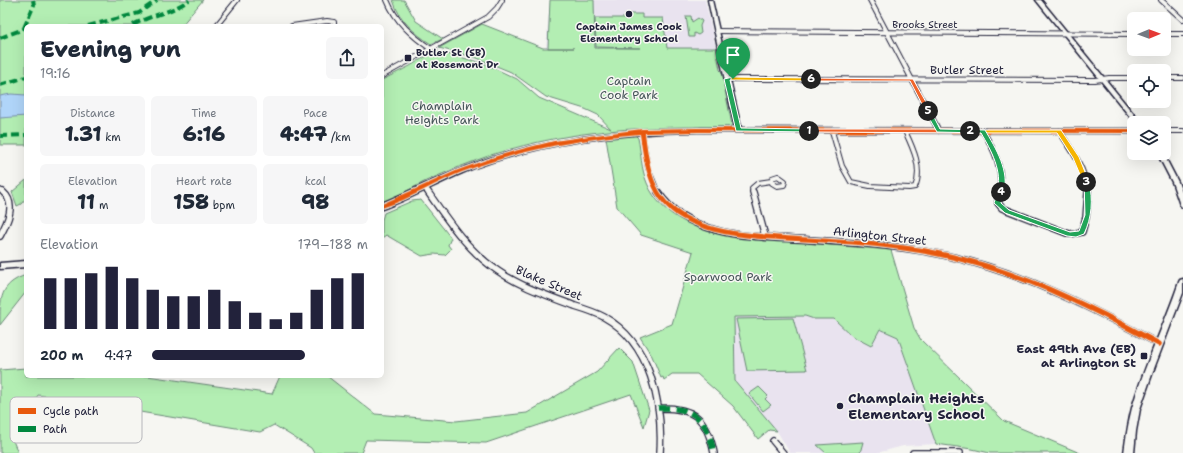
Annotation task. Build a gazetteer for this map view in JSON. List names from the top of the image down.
{
  "streets": {
    "street": [
      "Brooks Street",
      "Butler Street",
      "Arlington Street",
      "Blake Street"
    ]
  },
  "parks": ["Captain Cook Park", "Champlain Heights Park", "Sparwood Park"],
  "places": {
    "other": ["Captain James Cook Elementary School", "Champlain Heights Elementary School"],
    "transit": ["Butler St (SB) at Rosemont Dr", "East 49th Ave (EB) at Arlington St"]
  },
  "legend": ["Cycle path", "Path"],
  "north": "right",
  "page": {
    "heading": ["Evening run", "19:16"],
    "pins": [
      "6",
      "5",
      "1",
      "2",
      "3",
      "4"
    ],
    "stats": [
      ["Distance", "1.31 km"],
      ["Time", "6:16"],
      ["Pace", "4:47 /km"],
      ["Elevation", "11 m"],
      ["Heart rate", "158 bpm"],
      ["kcal", "98"]
    ],
    "chart": ["Elevation", "179–188 m"],
    "list": [
      {
        "name": "200 m",
        "note": "4:47"
      }
    ]
  }
}
